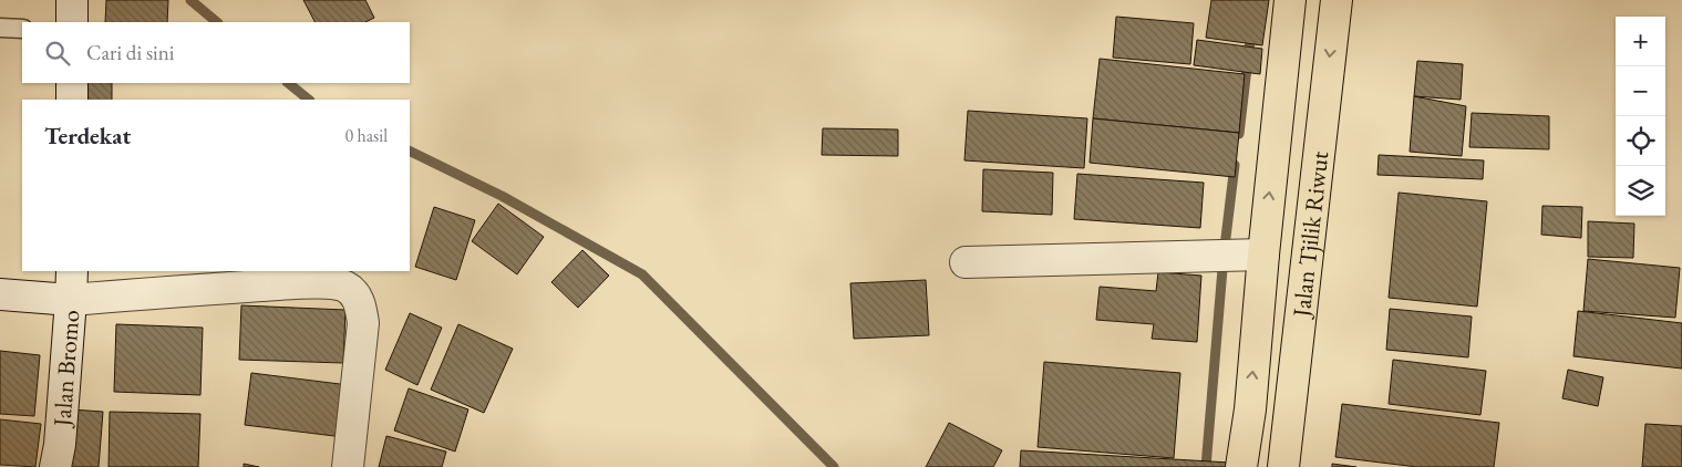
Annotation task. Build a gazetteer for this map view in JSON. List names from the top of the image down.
{
  "streets": {
    "highway": ["Jalan Tjilik Riwut"],
    "street": ["Jalan Bromo"]
  },
  "page": {
    "map_buttons": ["+", "−"],
    "search": "Cari di sini",
    "heading": ["Terdekat", "0 hasil"]
  }
}
